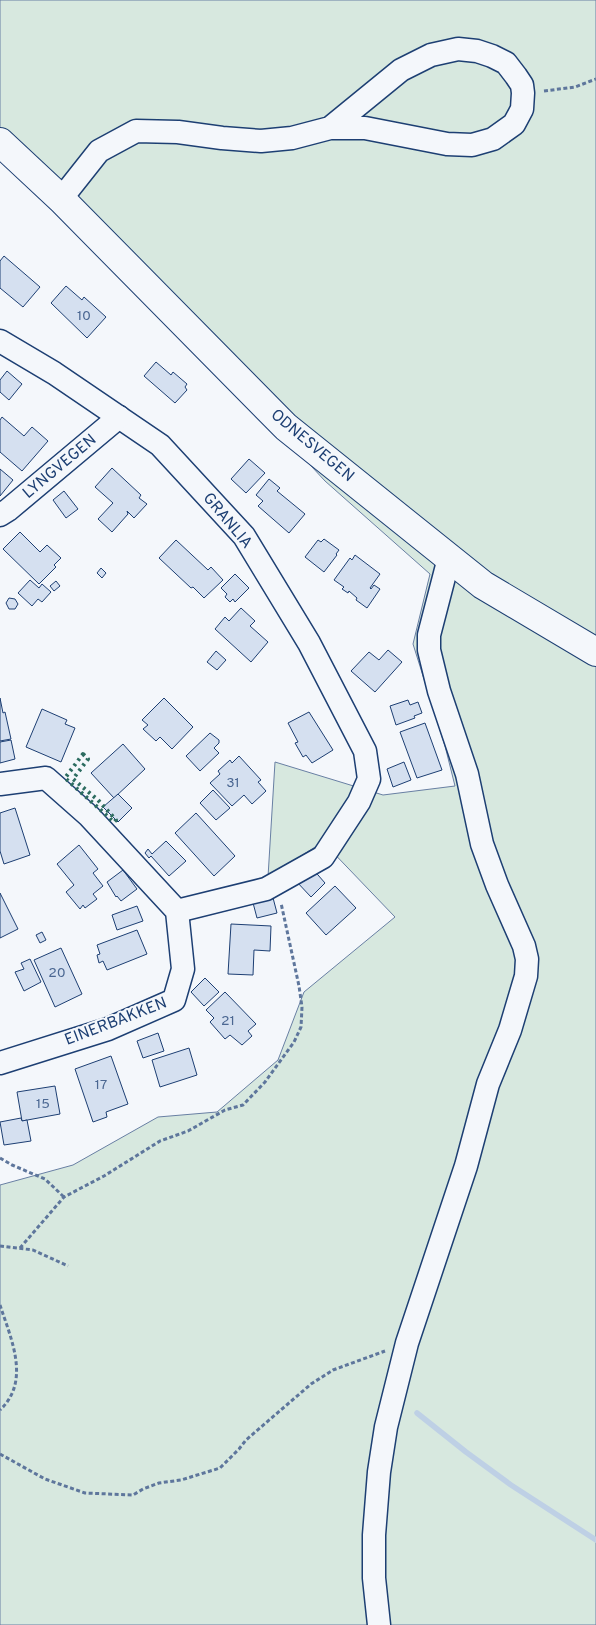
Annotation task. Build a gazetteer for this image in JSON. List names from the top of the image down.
{
  "streets": {
    "main road": ["ODNESVEGEN"],
    "street": ["LYNGVEGEN", "GRANLIA", "EINERBAKKEN"]
  },
  "crossings": [
    ["LYNGVEGEN", "GRANLIA"]
  ],
  "house_numbers": [
    "10",
    "31",
    "20",
    "21",
    "17",
    "15"
  ]
}
